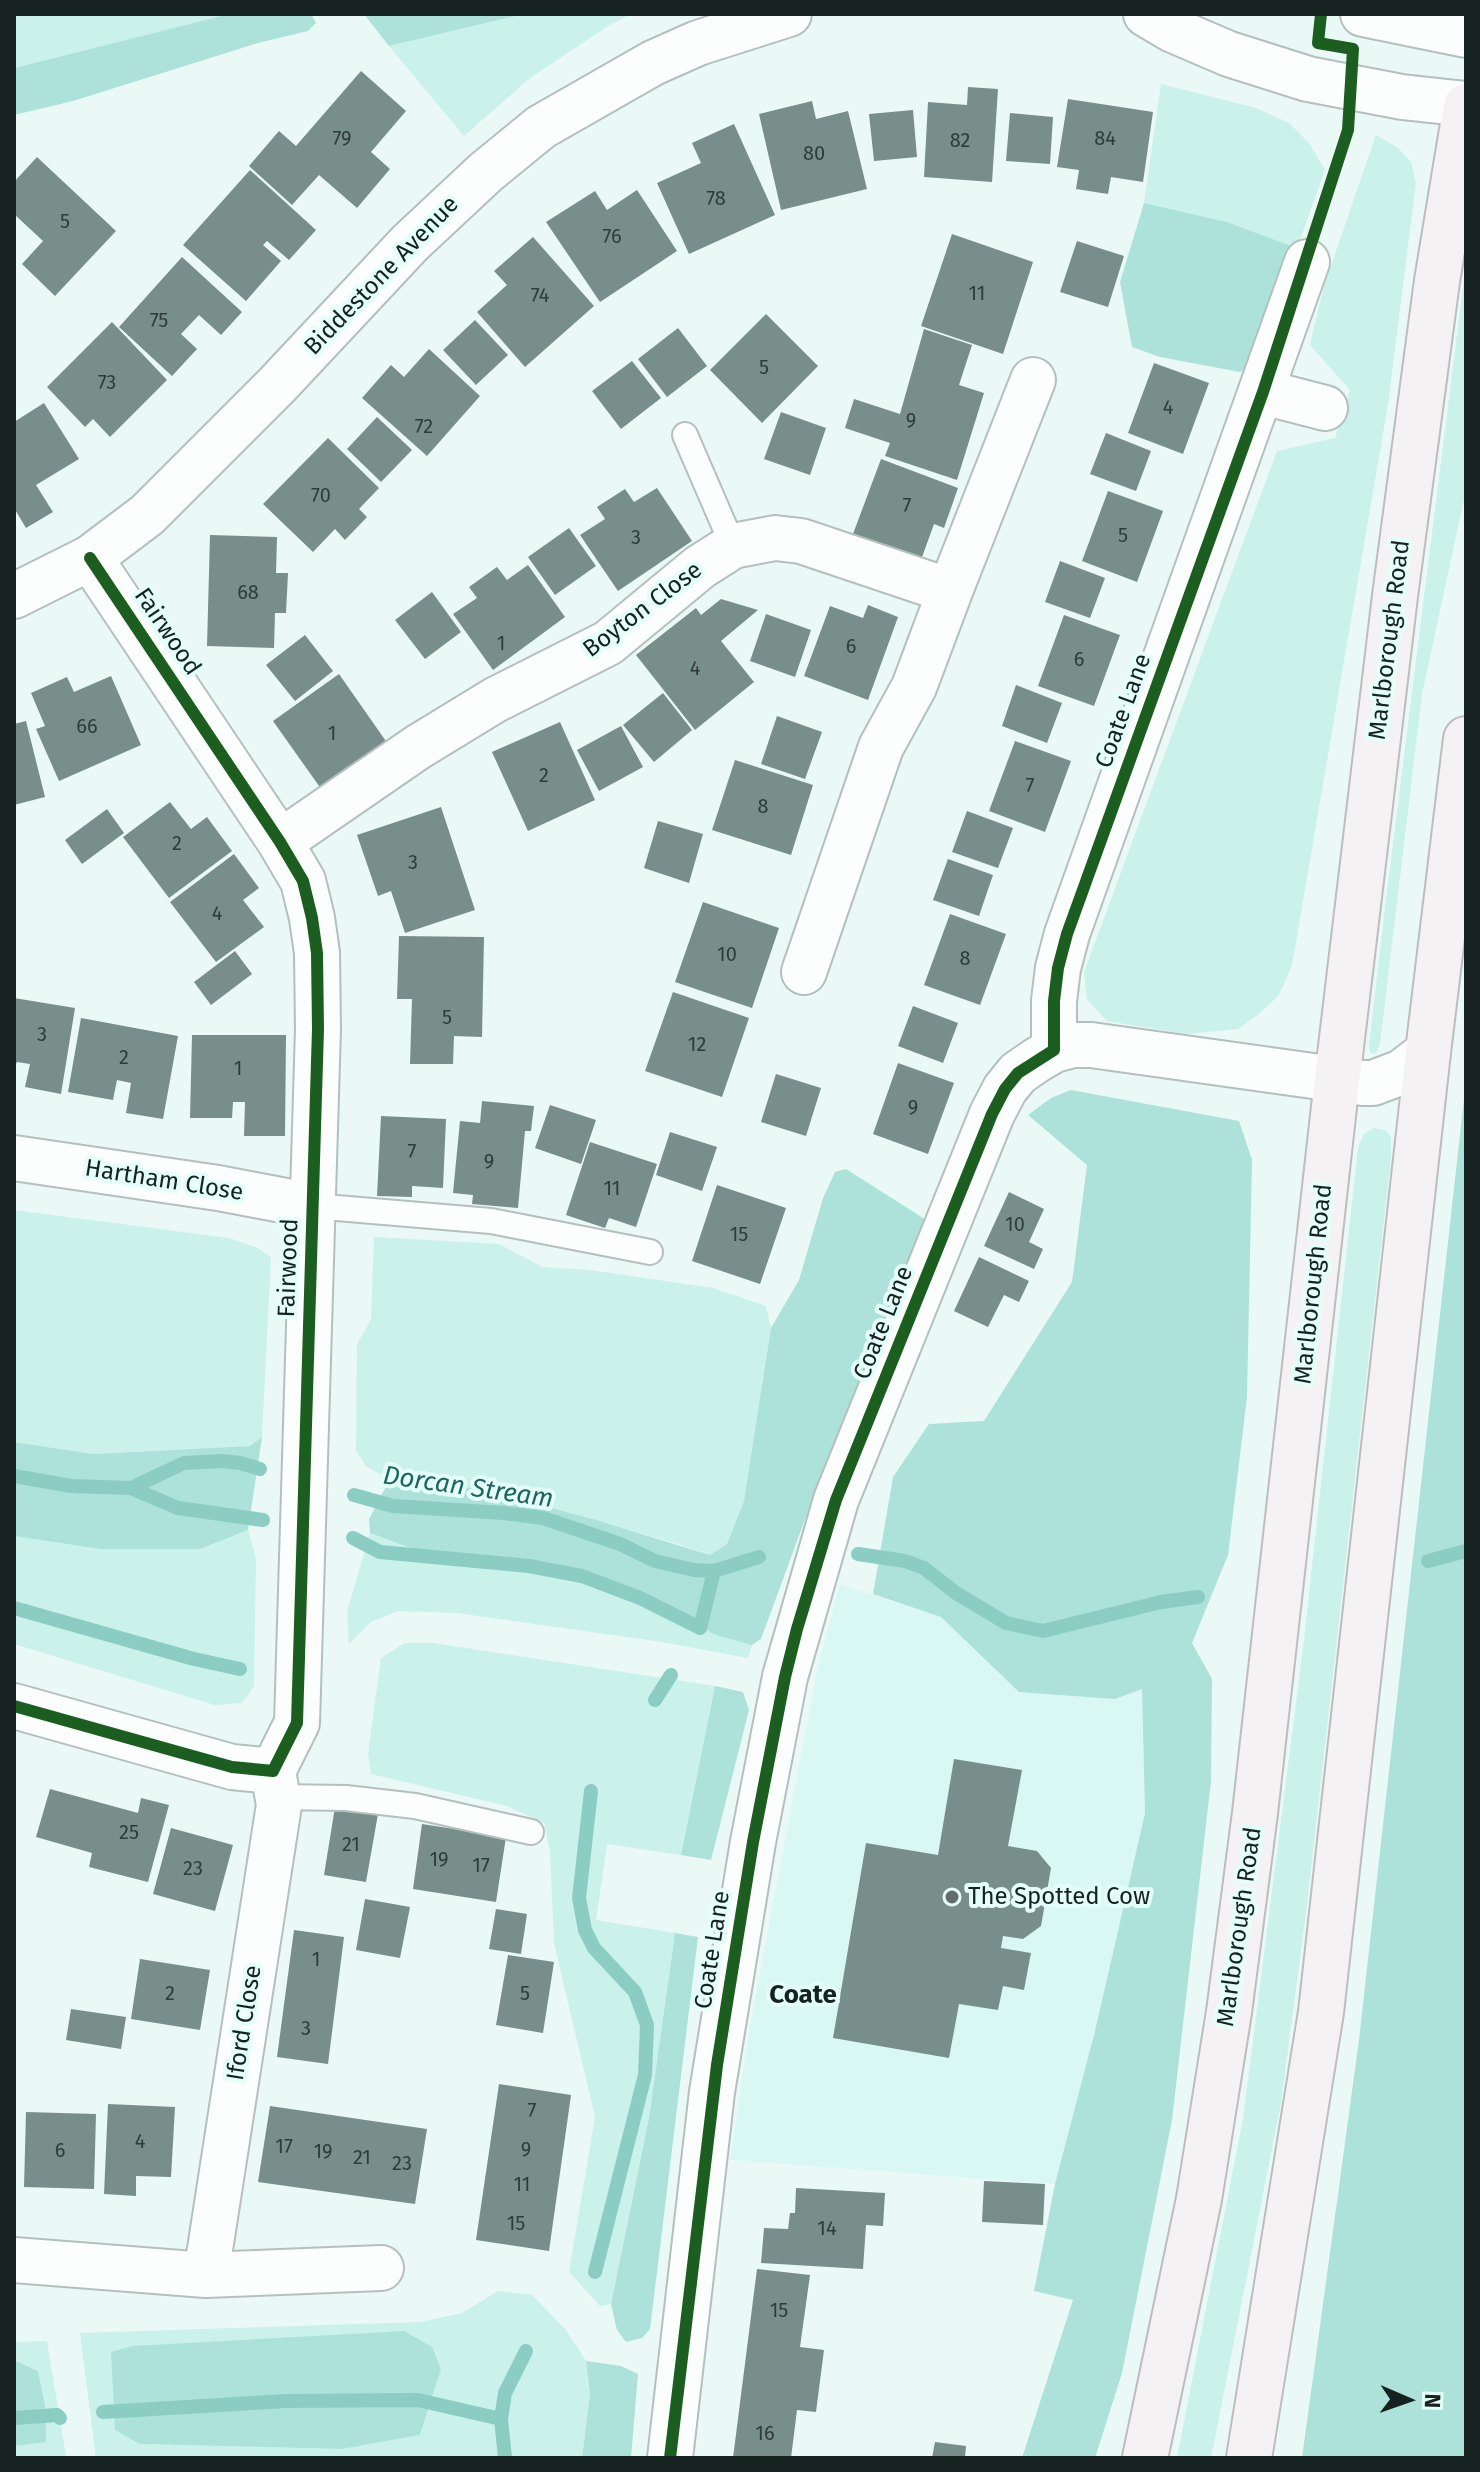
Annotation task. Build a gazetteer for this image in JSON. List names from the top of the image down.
{
  "streets": {
    "main road": ["Marlborough Road"],
    "street": [
      "Biddestone Avenue",
      "Boyton Close",
      "Fairwood",
      "Coate Lane",
      "Hartham Close",
      "Iford Close"
    ]
  },
  "crossings": [
    ["Biddestone Avenue", "Fairwood"],
    ["Boyton Close", "Fairwood"],
    ["Fairwood", "Hartham Close"],
    ["Fairwood", "Iford Close"],
    ["Marlborough Road", "Coate Lane"]
  ],
  "districts": ["Coate"],
  "water": ["Dorcan Stream"],
  "places": ["The Spotted Cow"],
  "house_numbers": [
    "79",
    "84",
    "82",
    "80",
    "78",
    "5",
    "76",
    "11",
    "74",
    "75",
    "5",
    "73",
    "4",
    "9",
    "72",
    "70",
    "7",
    "5",
    "3",
    "68",
    "1",
    "6",
    "6",
    "4",
    "66",
    "1",
    "2",
    "7",
    "8",
    "2",
    "3",
    "4",
    "10",
    "8",
    "5",
    "3",
    "12",
    "2",
    "1",
    "9",
    "7",
    "9",
    "11",
    "10",
    "15",
    "25",
    "21",
    "19",
    "17",
    "23",
    "1",
    "2",
    "5",
    "3",
    "7",
    "4",
    "17",
    "9",
    "6",
    "19",
    "21",
    "23",
    "11",
    "15",
    "14",
    "15",
    "16"
  ],
  "north": "right"
}
